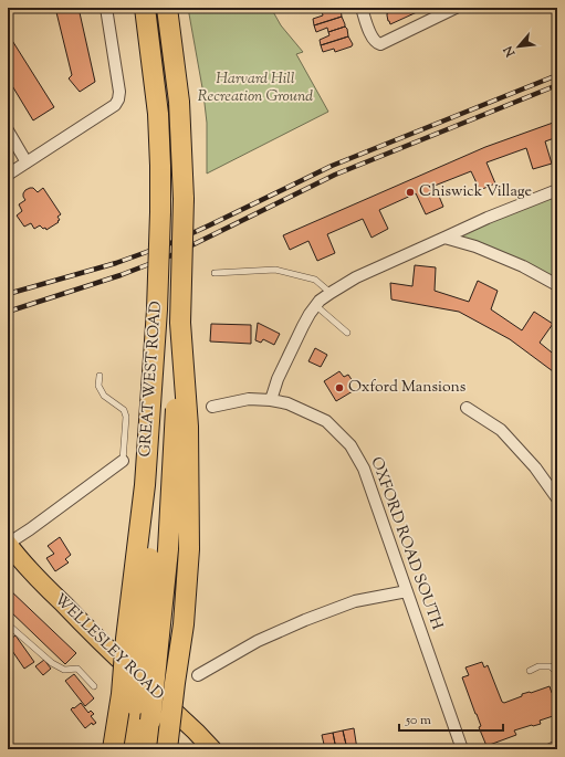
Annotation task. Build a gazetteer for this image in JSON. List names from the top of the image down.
{
  "streets": {
    "highway": ["GREAT WEST ROAD"],
    "main road": ["WELLESLEY ROAD"],
    "street": ["OXFORD ROAD SOUTH"]
  },
  "parks": ["Harvard Hill Recreation Ground"],
  "places": ["Chiswick Village", "Oxford Mansions"],
  "scale_bar": "50 m",
  "north": "bottom left"
}
